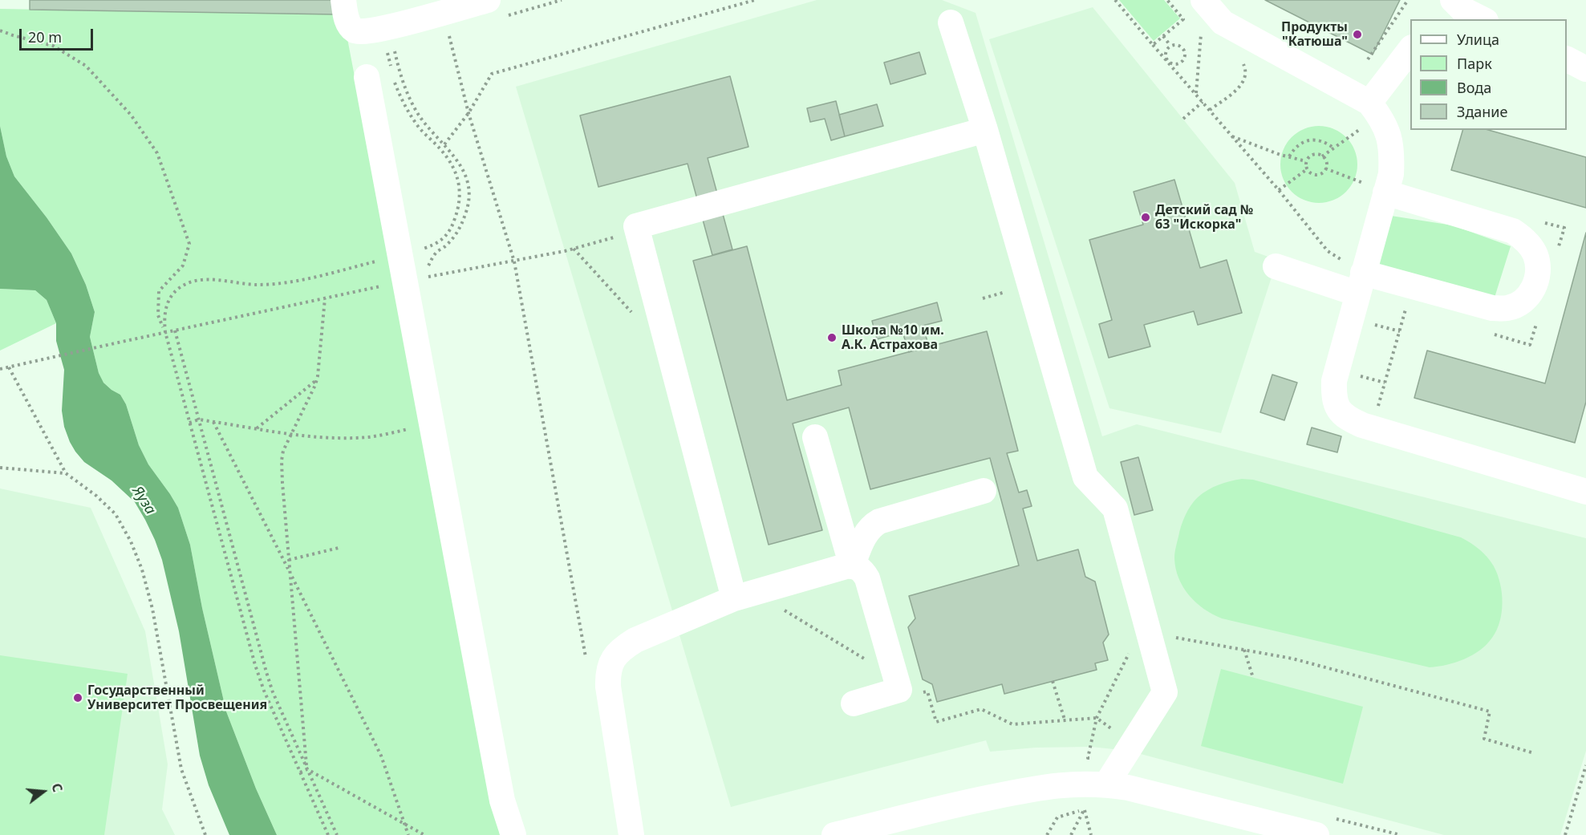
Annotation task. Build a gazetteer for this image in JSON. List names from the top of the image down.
{
  "water": ["Яуза"],
  "places": [
    "Продукты \"Катюша\"",
    "Детский сад № 63 \"Искорка\"",
    "Школа №10 им. А.К. Астрахова",
    "Государственный Университет Просвещения"
  ],
  "legend": [
    "Улица",
    "Парк",
    "Вода",
    "Здание"
  ],
  "scale_bar": "20 m",
  "north": "right"
}
